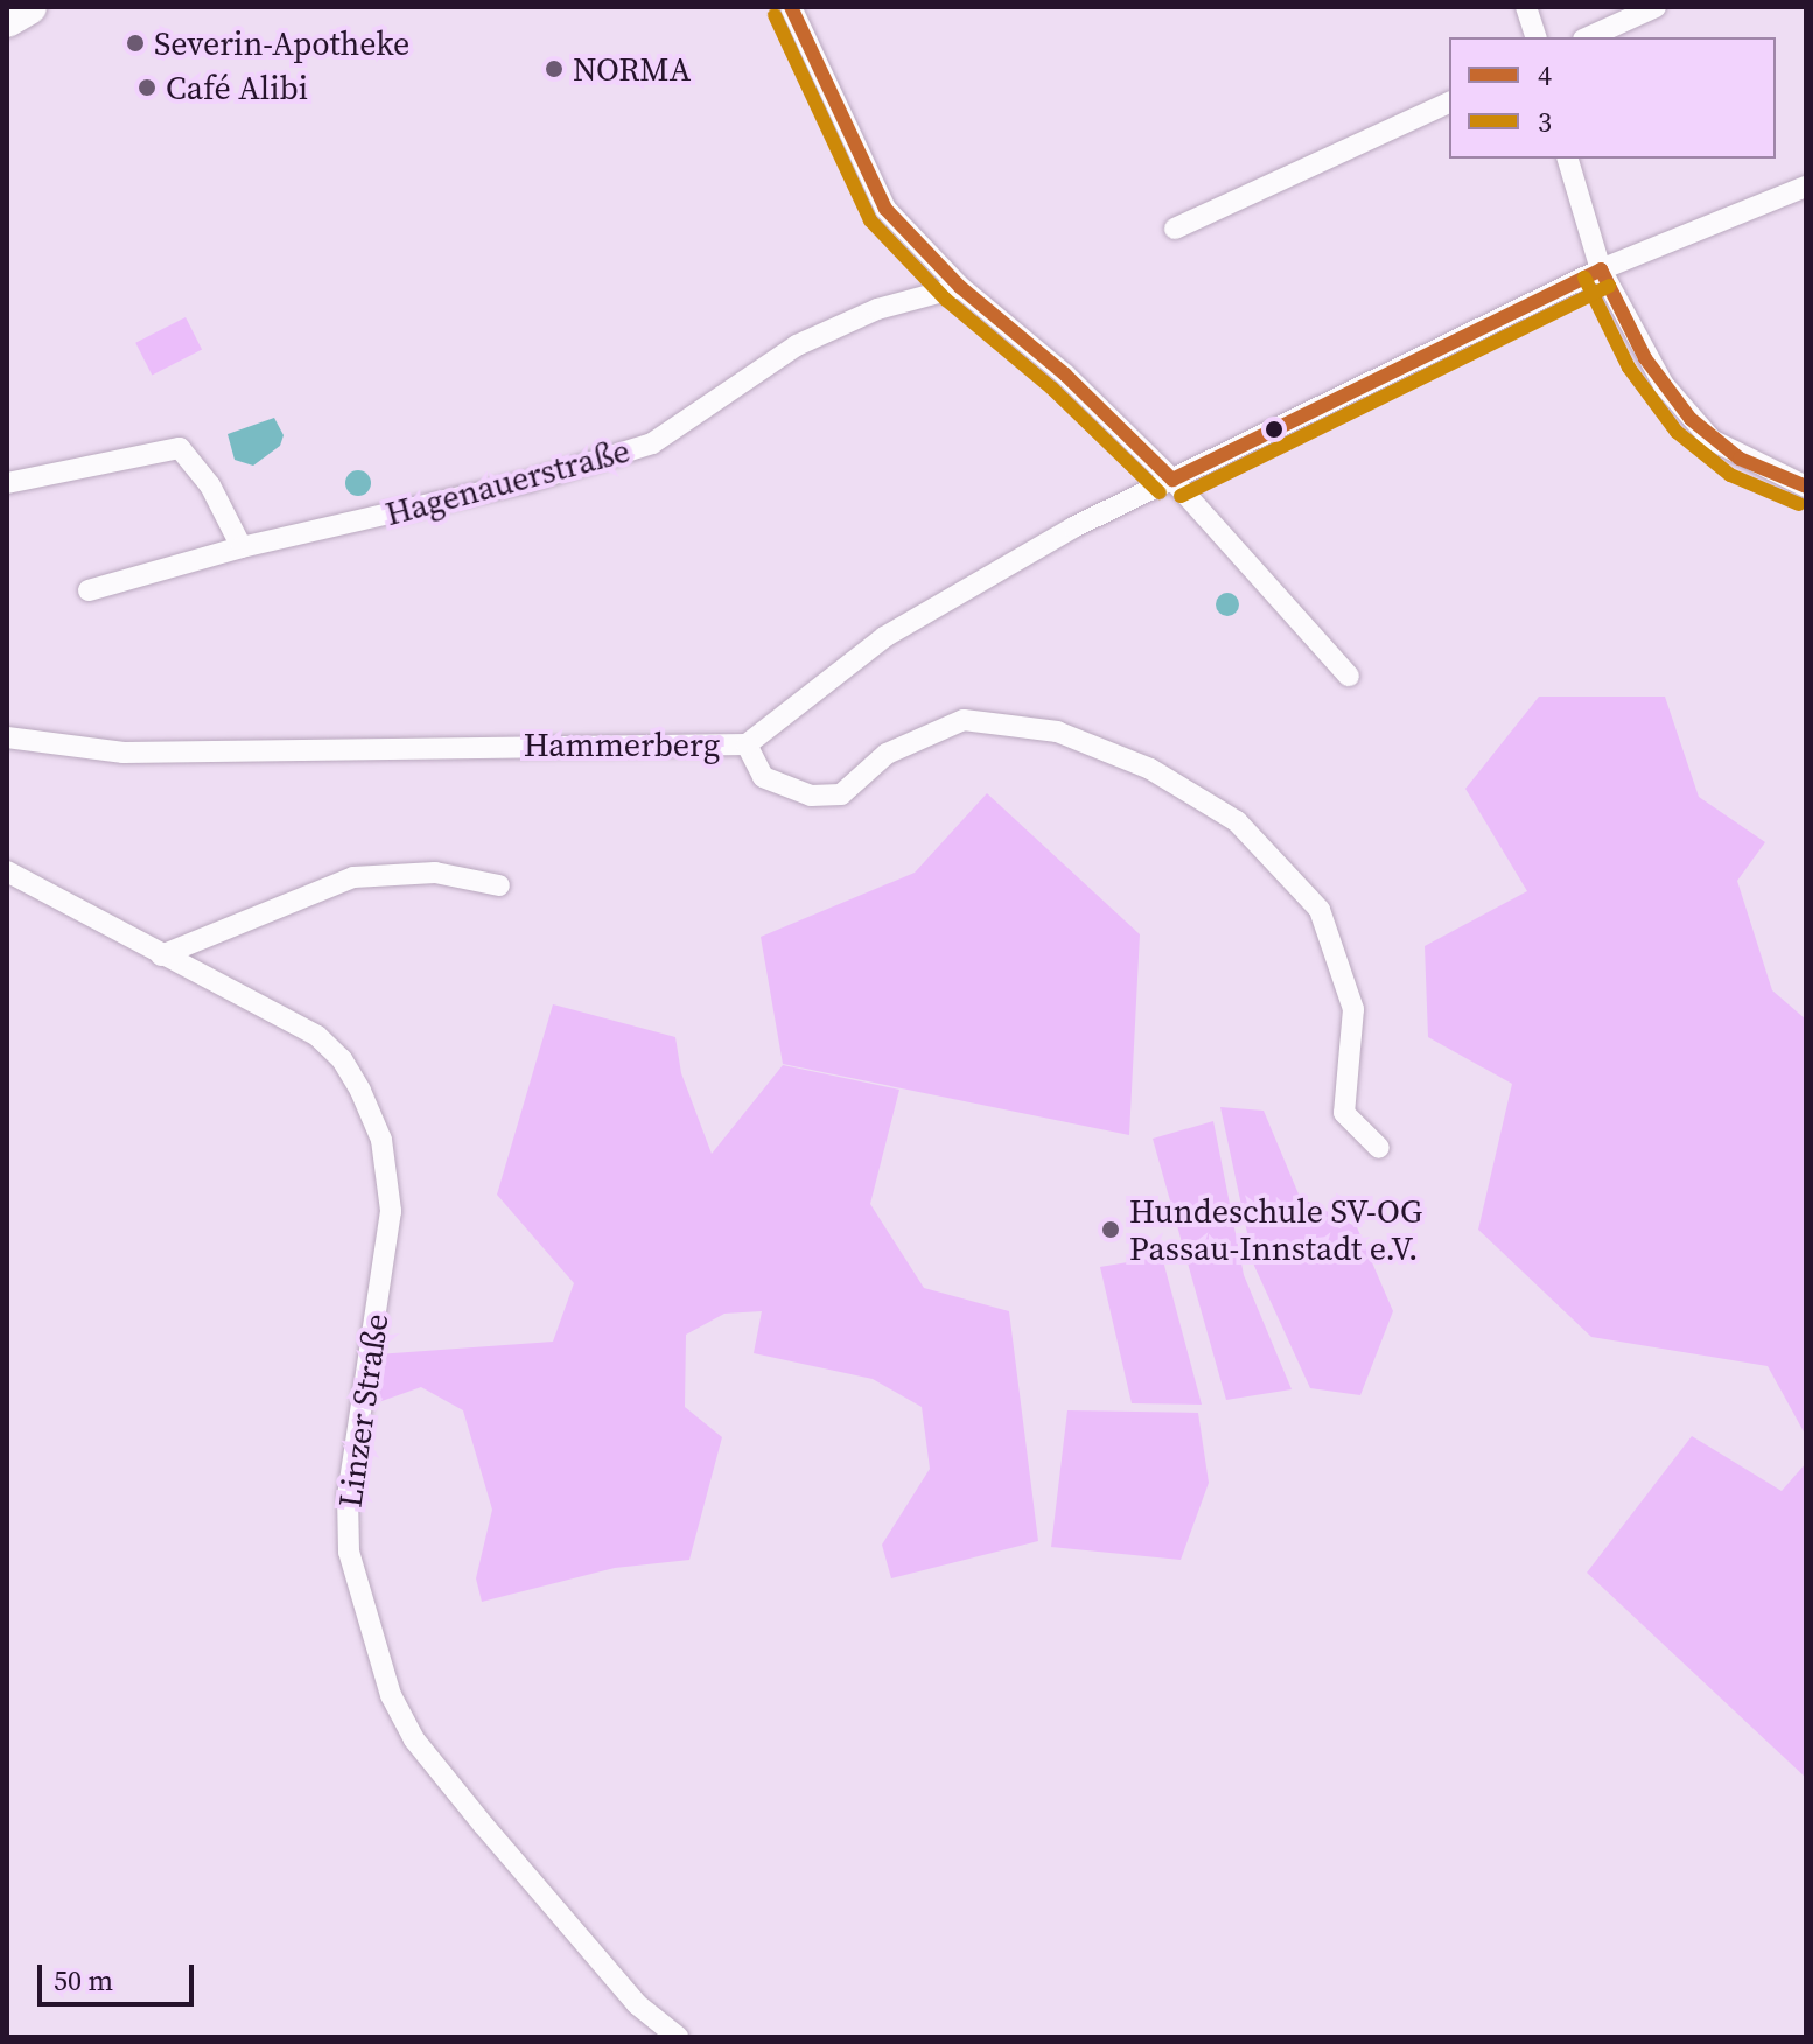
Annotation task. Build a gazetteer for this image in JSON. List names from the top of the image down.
{
  "streets": {
    "street": ["Hagenauerstraße", "Hammerberg", "Linzer Straße"]
  },
  "places": [
    "Severin-Apotheke",
    "NORMA",
    "Café Alibi",
    "Hundeschule SV-OG Passau-Innstadt e.V."
  ],
  "lines": ["transit line 4", "transit line 3"],
  "legend": ["4", "3"],
  "scale_bar": "50 m"
}
